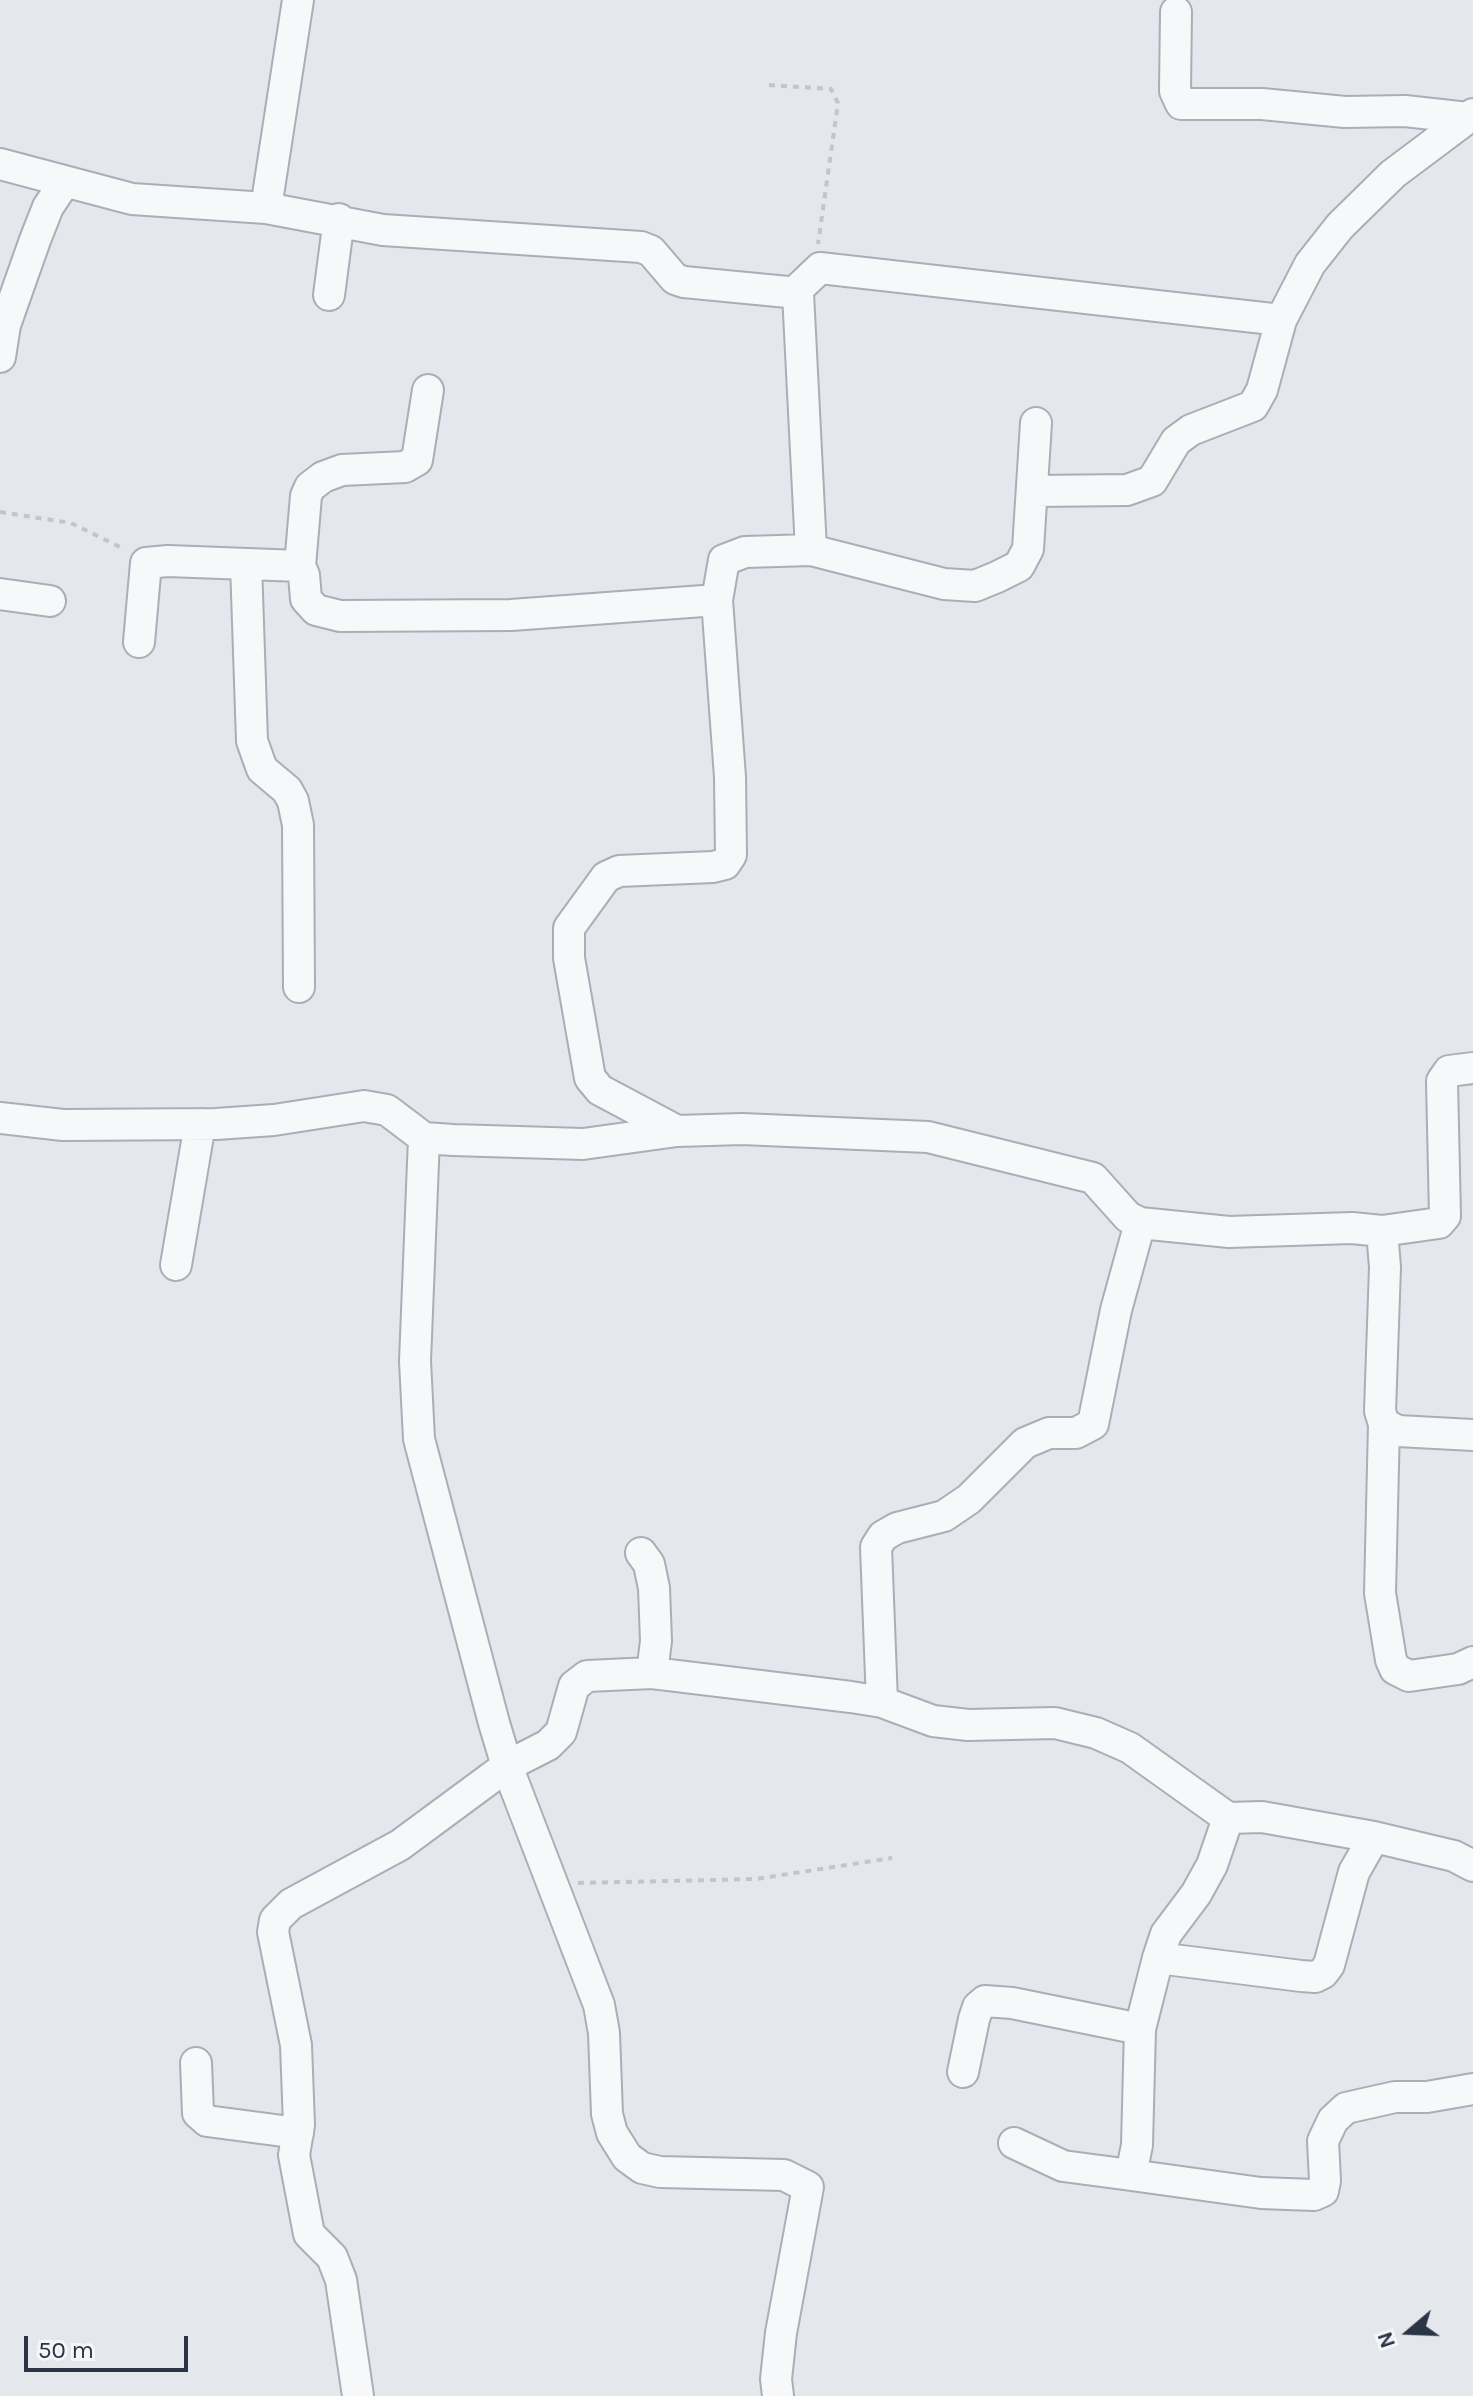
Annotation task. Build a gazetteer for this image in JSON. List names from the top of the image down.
{
  "scale_bar": "50 m",
  "north": "left"
}
